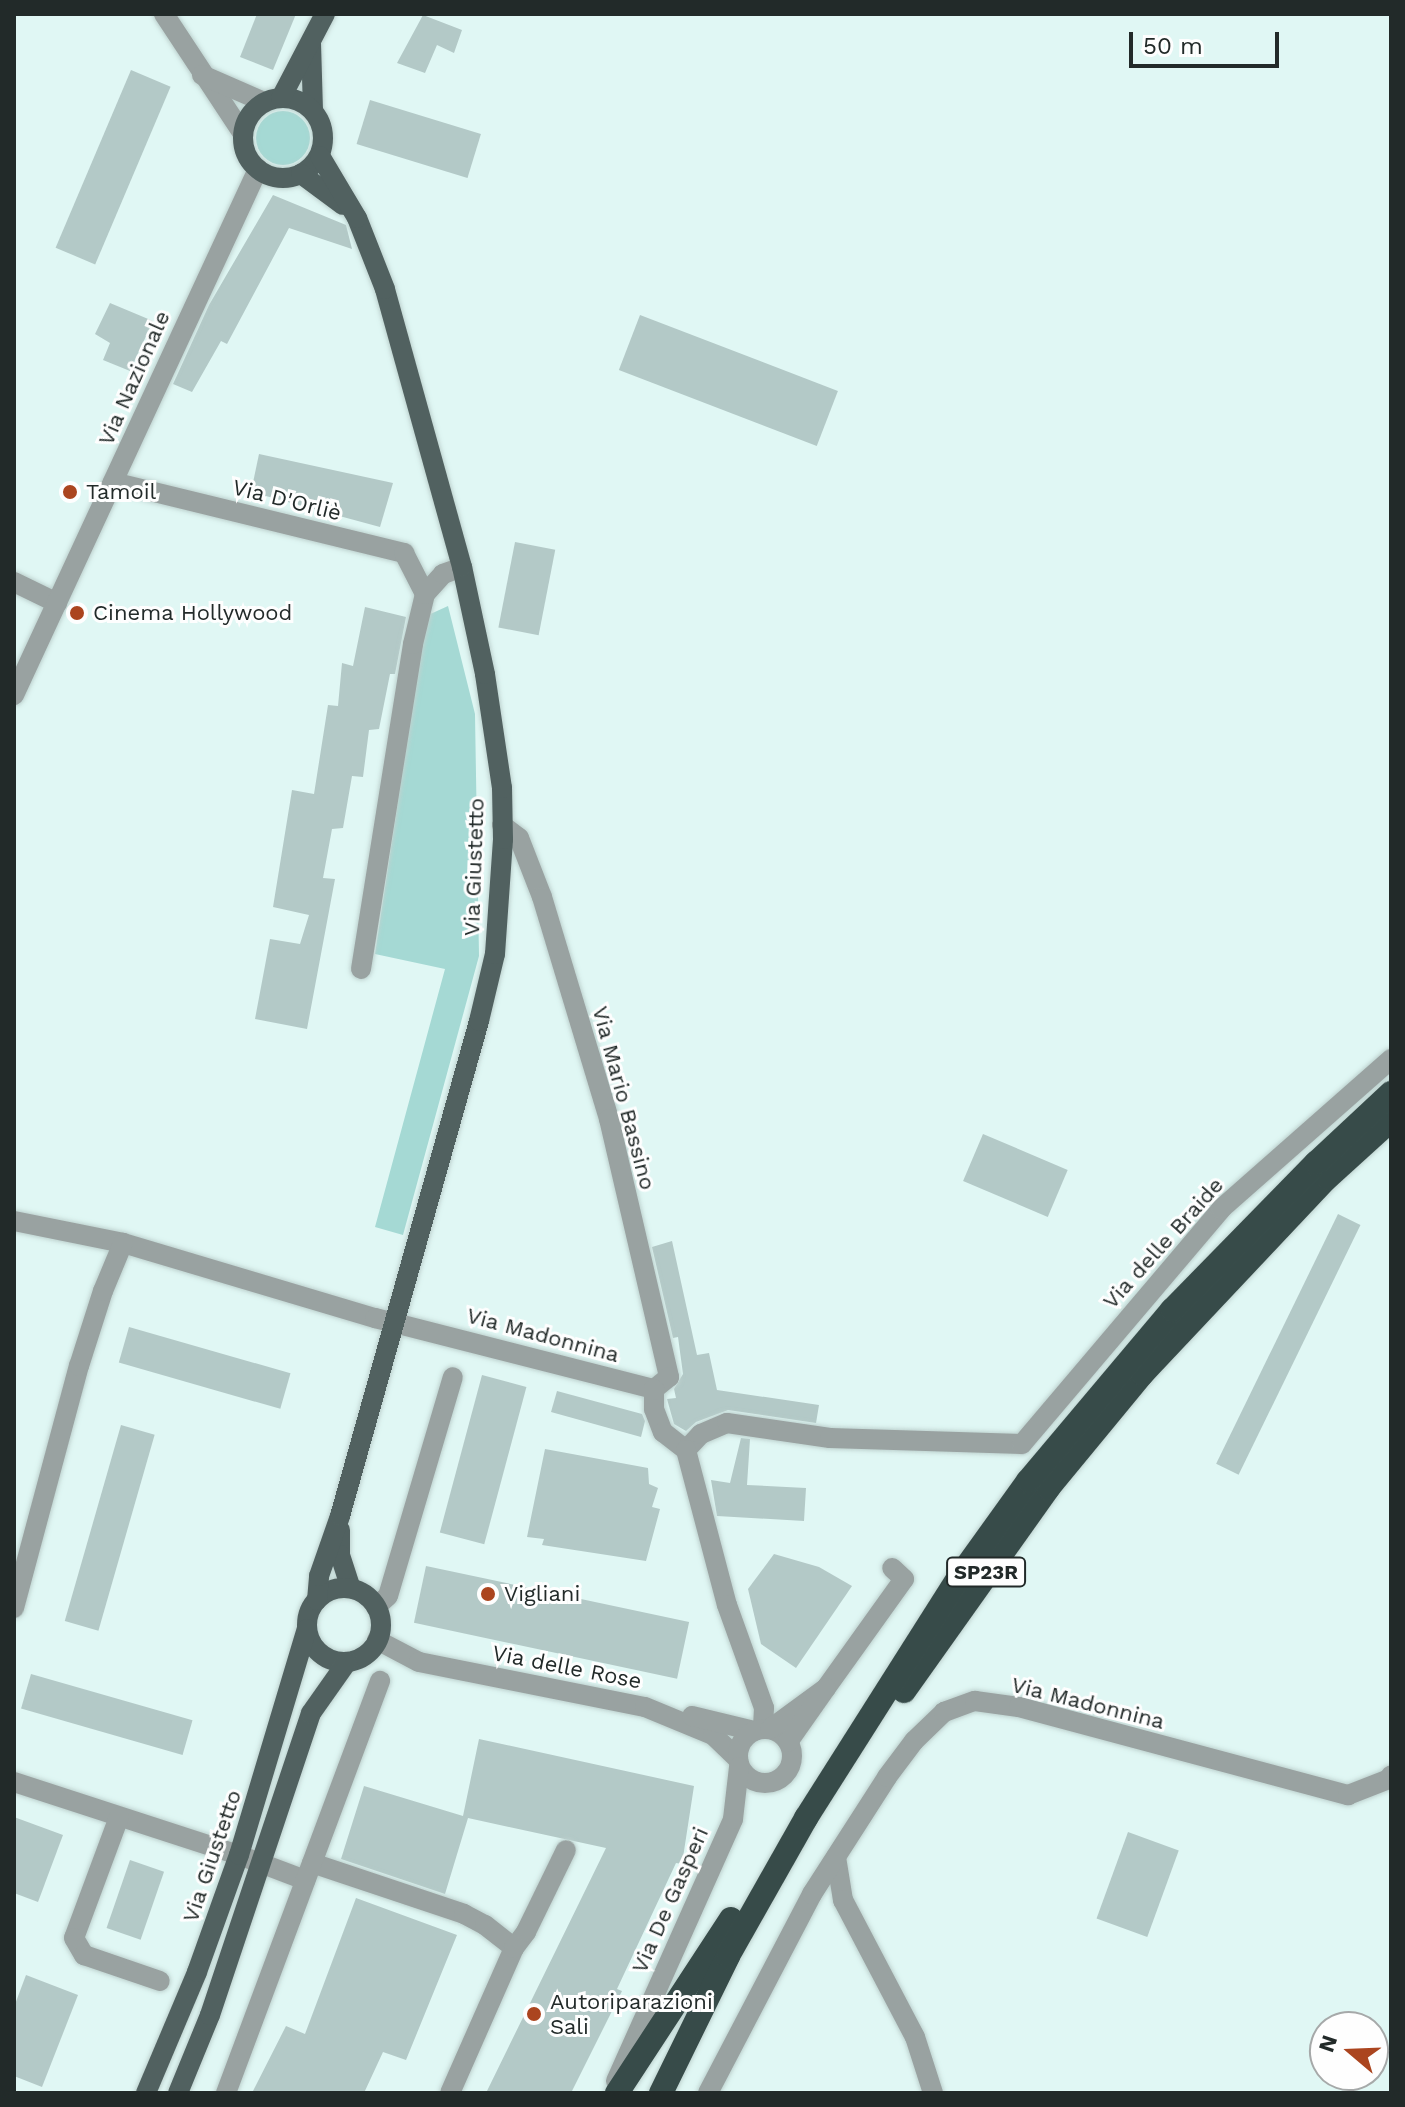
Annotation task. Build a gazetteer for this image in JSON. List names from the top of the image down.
{
  "streets": {
    "highway": ["SP23R"],
    "main road": ["Via Giustetto"],
    "street": [
      "Via Nazionale",
      "Via D'Orliè",
      "Via Mario Bassino",
      "Via delle Braide",
      "Via Madonnina",
      "Via delle Rose",
      "Via De Gasperi"
    ]
  },
  "crossings": [
    ["Via Nazionale", "Via D'Orliè"],
    ["Via Nazionale", "Via Giustetto"],
    ["Via Giustetto", "Via Mario Bassino"],
    ["Via Giustetto", "Via Madonnina"],
    ["Via Giustetto", "Via delle Rose"],
    ["Via Mario Bassino", "Via Madonnina"],
    ["Via delle Rose", "Via De Gasperi"]
  ],
  "places": [
    "Tamoil",
    "Cinema Hollywood",
    "Vigliani",
    "Autoriparazioni Sali"
  ],
  "scale_bar": "50 m",
  "north": "left"
}
